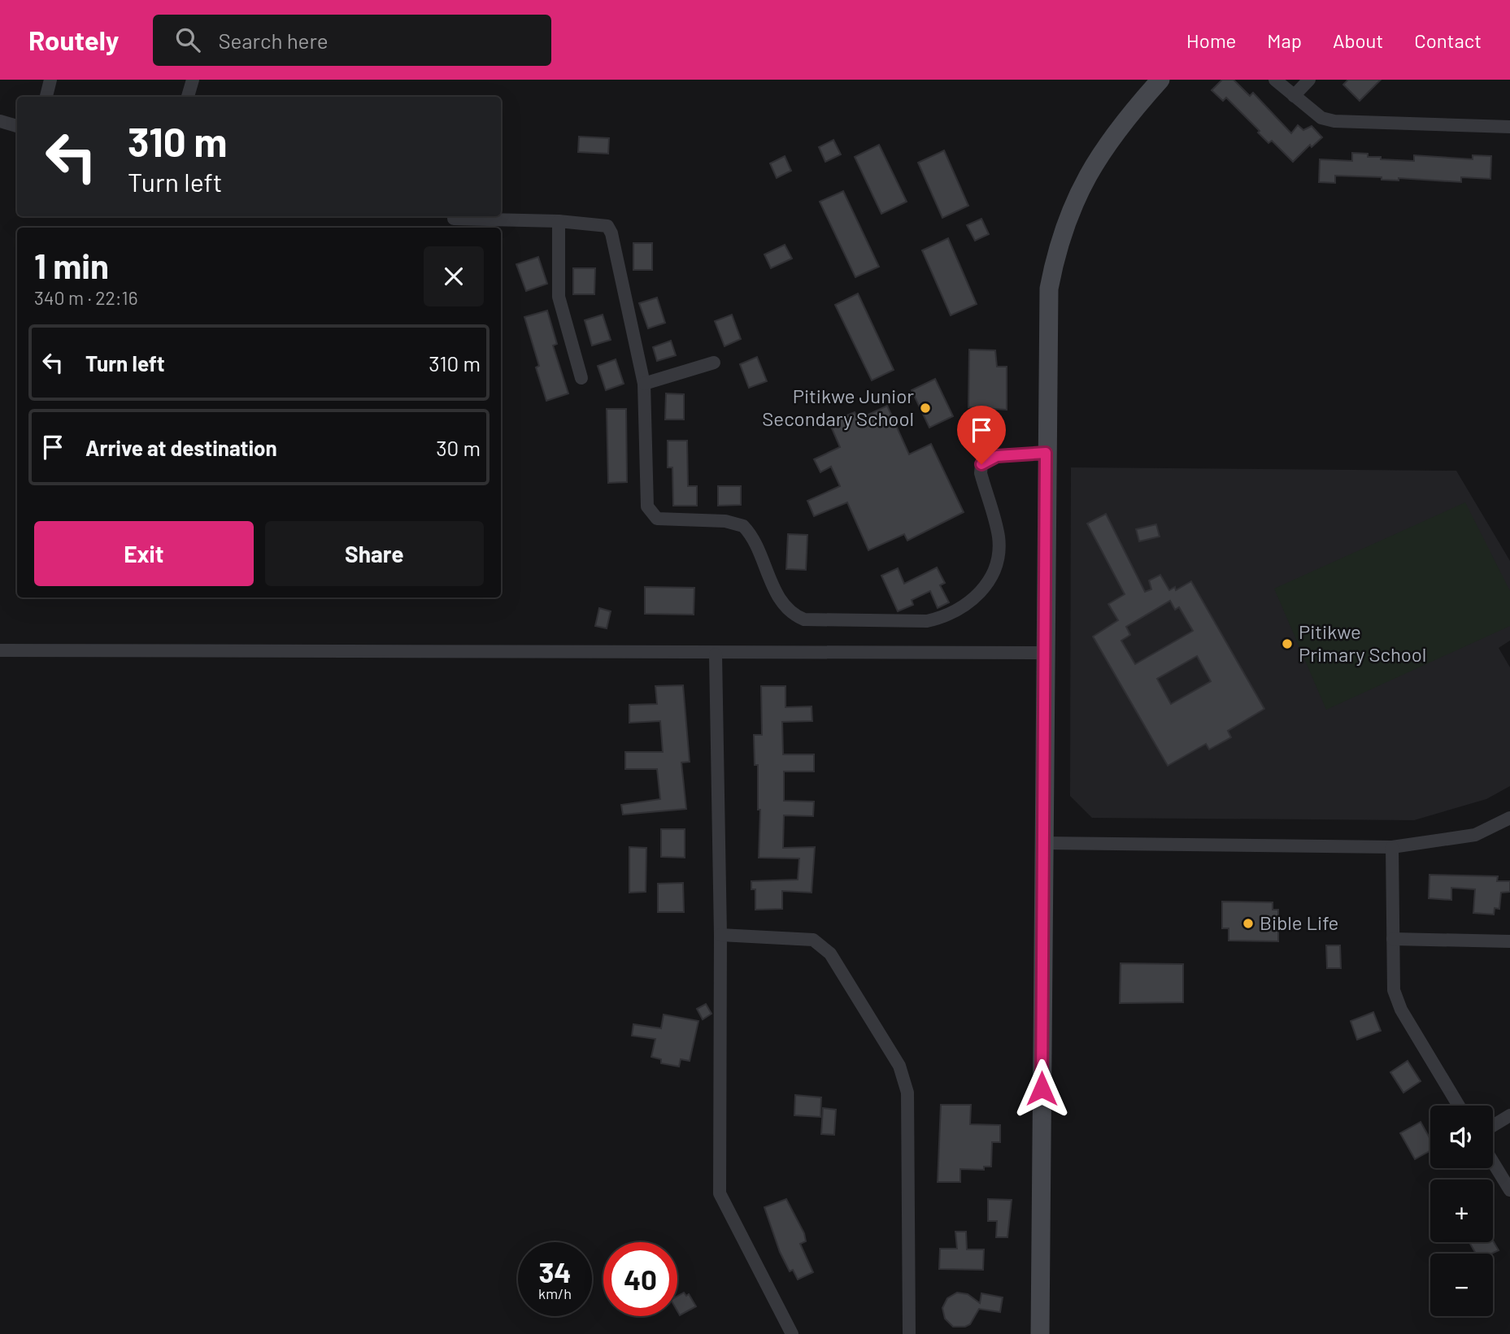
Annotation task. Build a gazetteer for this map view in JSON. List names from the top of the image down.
{
  "places": ["Pitikwe Junior Secondary School", "Pitikwe Primary School", "Bible Life"],
  "page": {
    "header": "Routely",
    "search": "Search here",
    "nav": [
      "Home",
      "Map",
      "About",
      "Contact"
    ],
    "turn": ["310 m", "Turn left"],
    "heading": ["1 min", "340 m · 22:16"],
    "list": [
      {
        "name": "Turn left",
        "value": "310 m"
      },
      {
        "name": "Arrive at destination",
        "value": "30 m"
      }
    ],
    "buttons": ["Exit", "Share"],
    "map_buttons": ["+", "−"],
    "speed": "34 km/h",
    "limit": "40"
  }
}
